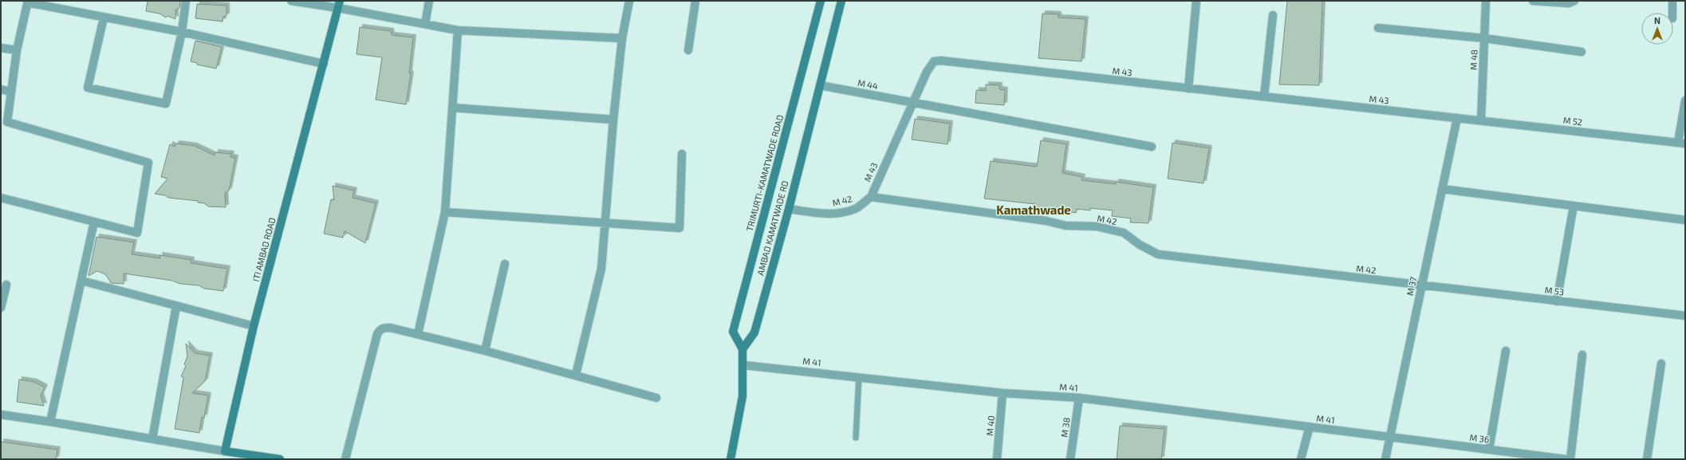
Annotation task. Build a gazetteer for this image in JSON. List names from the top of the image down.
{
  "streets": {
    "street": [
      "M 48",
      "M 43",
      "M 44",
      "M 52",
      "TRIMURTI-KAMATWADE ROAD",
      "M 42",
      "AMBAD KAMATWADE RD",
      "ITI AMBAD ROAD",
      "M 37",
      "M 53",
      "M 41",
      "M 40",
      "M 38",
      "M 36"
    ]
  },
  "crossings": [
    ["M 48", "M 52"],
    ["M 43", "M 44"],
    ["M 43", "M 52"],
    ["M 43", "M 42"],
    ["M 43", "M 37"],
    ["M 44", "AMBAD KAMATWADE RD"],
    ["M 52", "M 37"],
    ["TRIMURTI-KAMATWADE ROAD", "AMBAD KAMATWADE RD"],
    ["M 42", "AMBAD KAMATWADE RD"],
    ["M 42", "M 37"],
    ["M 42", "M 53"],
    ["M 37", "M 53"],
    ["M 37", "M 41"],
    ["M 37", "M 36"],
    ["M 41", "M 40"],
    ["M 41", "M 38"],
    ["M 41", "M 36"]
  ],
  "districts": ["Kamathwade"],
  "north": "top"
}
